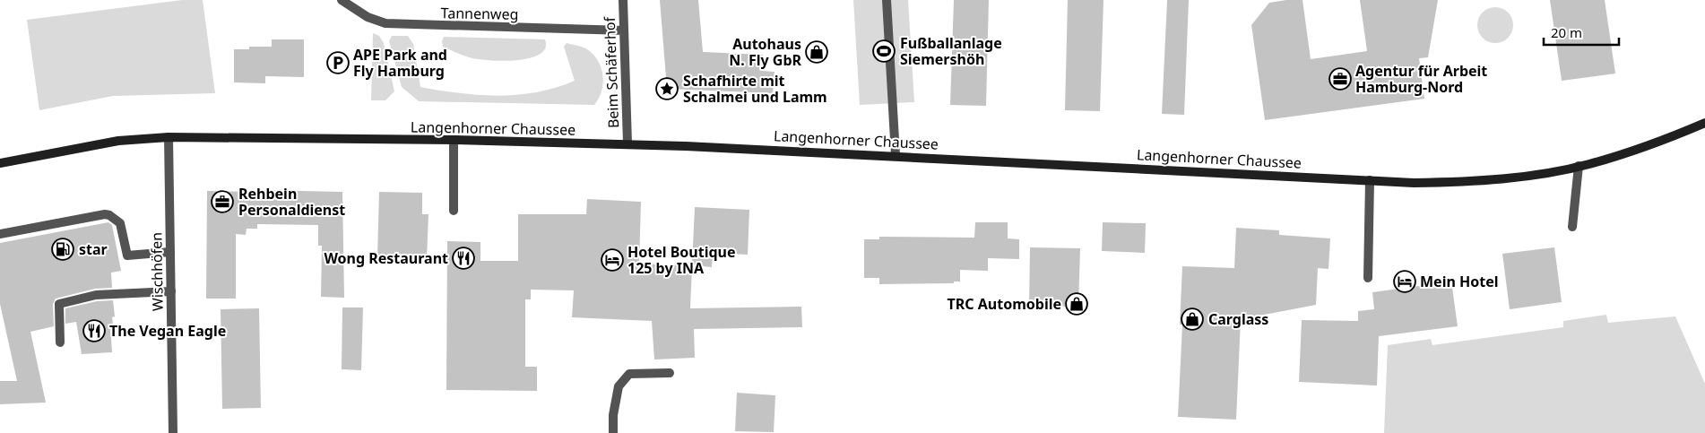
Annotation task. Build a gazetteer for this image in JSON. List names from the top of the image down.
{
  "streets": {
    "main road": ["Langenhorner Chaussee"],
    "street": ["Tannenweg", "Beim Schäferhof", "Wischhöfen"]
  },
  "crossings": [
    ["Tannenweg", "Beim Schäferhof"],
    ["Beim Schäferhof", "Langenhorner Chaussee"],
    ["Langenhorner Chaussee", "Wischhöfen"]
  ],
  "places": {
    "sports": ["Fußballanlage Siemershöh"],
    "shop": ["Autohaus N. Fly GbR", "TRC Automobile", "Carglass"],
    "parking": ["APE Park and Fly Hamburg"],
    "office": ["Agentur für Arbeit Hamburg-Nord", "Rehbein Personaldienst"],
    "place": ["Schafhirte mit Schalmei und Lamm"],
    "fuel station": ["star"],
    "restaurant": ["Wong Restaurant", "The Vegan Eagle"],
    "hotel": ["Hotel Boutique 125 by INA", "Mein Hotel"]
  },
  "scale_bar": "20 m"
}
